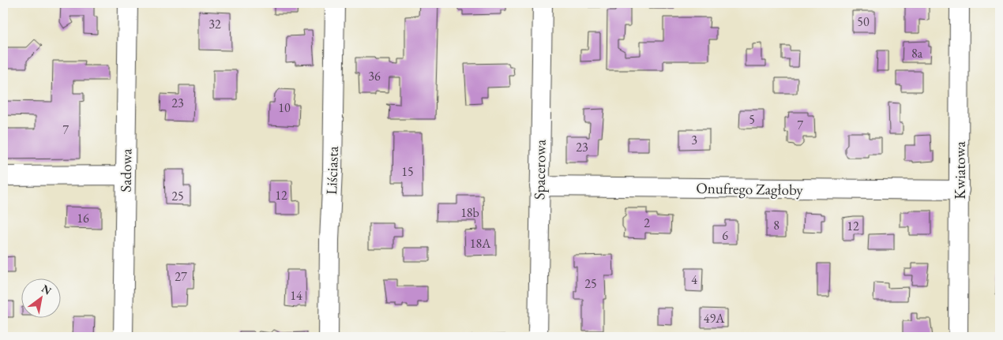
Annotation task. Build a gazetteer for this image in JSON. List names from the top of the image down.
{
  "streets": {
    "street": [
      "Spacerowa",
      "Sadowa",
      "Liściasta",
      "Kwiatowa",
      "Onufrego Zagłoby"
    ]
  },
  "crossings": [
    ["Spacerowa", "Onufrego Zagłoby"],
    ["Kwiatowa", "Onufrego Zagłoby"]
  ],
  "house_numbers": [
    "50",
    "32",
    "8a",
    "36",
    "23",
    "10",
    "5",
    "7",
    "7",
    "3",
    "23",
    "15",
    "12",
    "25",
    "18b",
    "16",
    "2",
    "8",
    "12",
    "6",
    "18A",
    "27",
    "4",
    "25",
    "14",
    "49A"
  ],
  "north": "top right"
}
